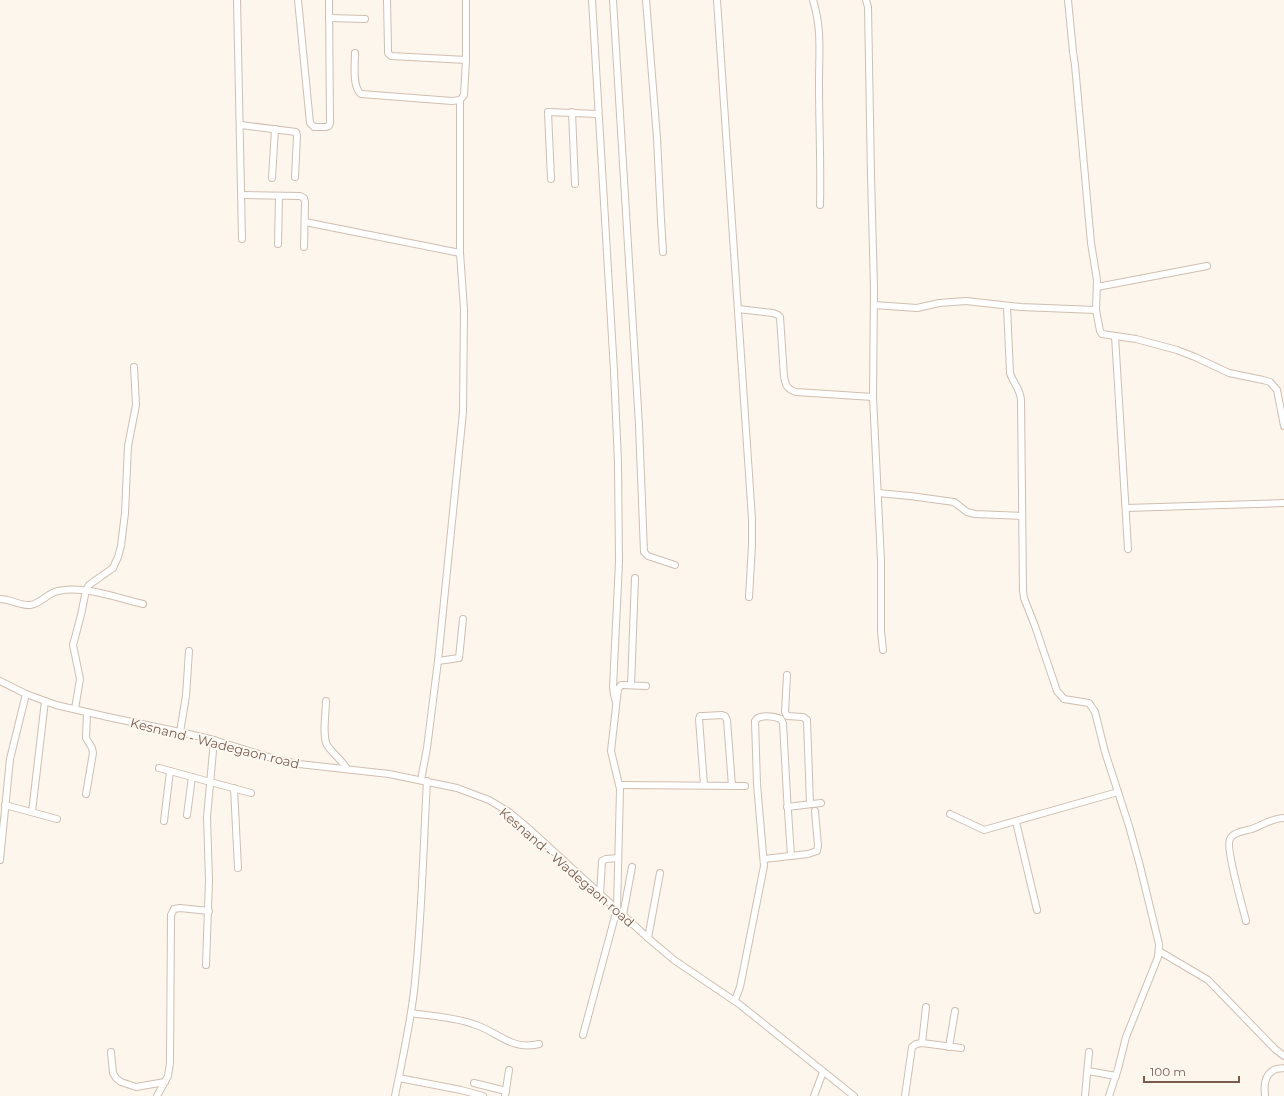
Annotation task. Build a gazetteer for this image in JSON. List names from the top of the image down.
{
  "streets": {
    "street": ["Kesnand - Wadegaon road"]
  },
  "scale_bar": "100 m"
}
